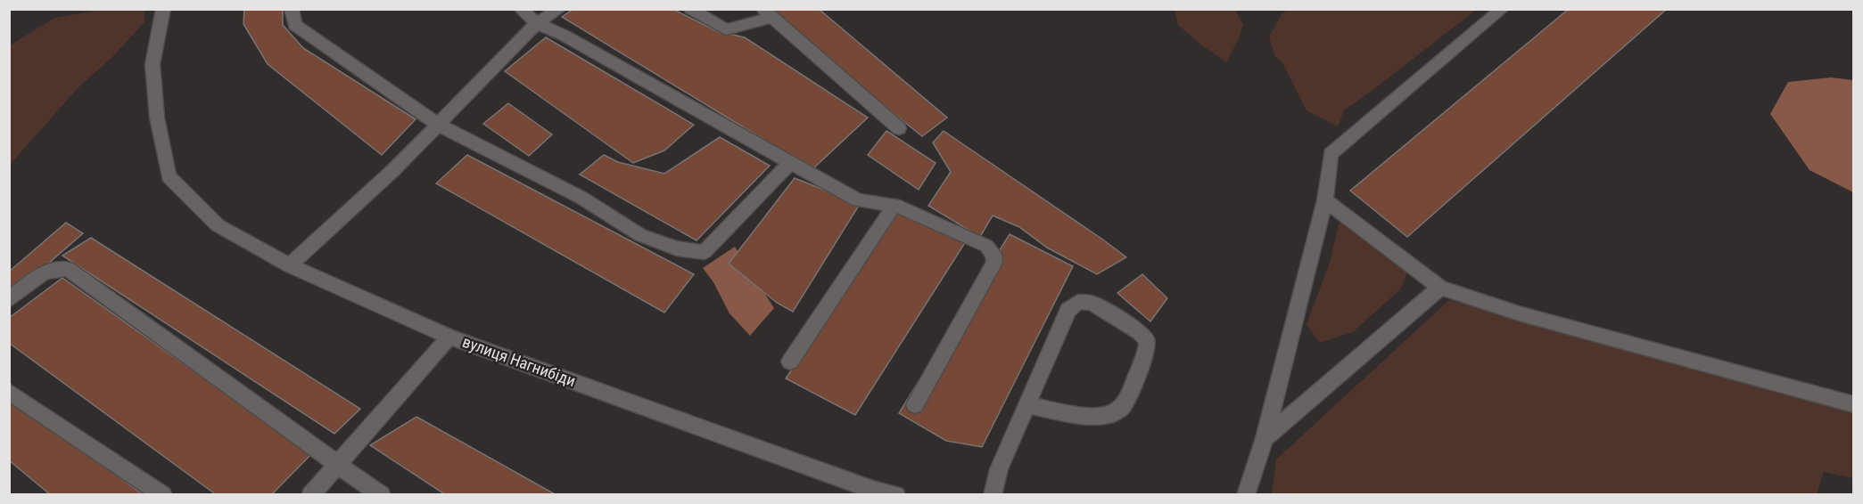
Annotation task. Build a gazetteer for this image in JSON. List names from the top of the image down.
{
  "streets": {
    "street": ["вулиця Нагнибіди"]
  }
}
